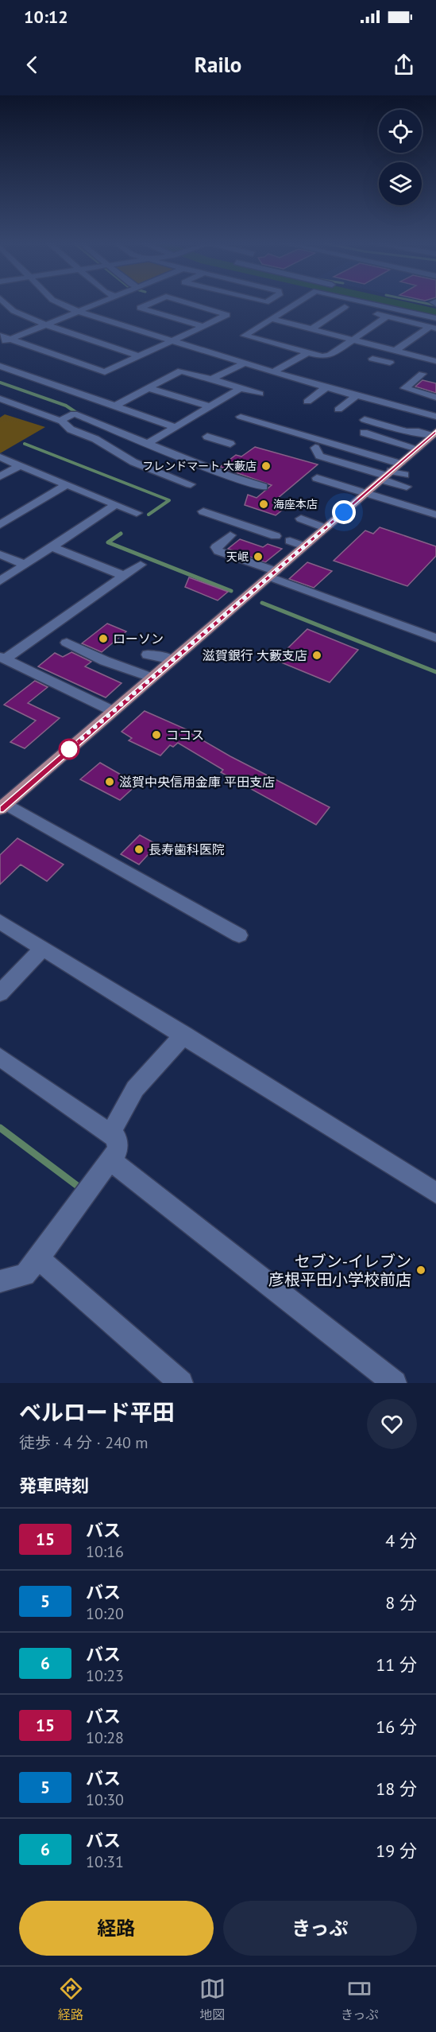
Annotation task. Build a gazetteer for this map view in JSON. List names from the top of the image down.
{
  "places": [
    "フレンドマート 大藪店",
    "海座本店",
    "天岷",
    "ローソン",
    "滋賀銀行 大藪支店",
    "ココス",
    "滋賀中央信用金庫 平田支店",
    "長寿歯科医院",
    "セブン-イレブン 彦根平田小学校前店"
  ],
  "lines": ["bus line 15"],
  "page": {
    "status": "10:12",
    "header": "Railo",
    "heading": [
      ["ベルロード平田", "徒歩 · 4 分 · 240 m"],
      "発車時刻"
    ],
    "list": [
      {
        "mark": "15",
        "name": "バス",
        "note": "10:16",
        "value": "4 分"
      },
      {
        "mark": "5",
        "name": "バス",
        "note": "10:20",
        "value": "8 分"
      },
      {
        "mark": "6",
        "name": "バス",
        "note": "10:23",
        "value": "11 分"
      },
      {
        "mark": "15",
        "name": "バス",
        "note": "10:28",
        "value": "16 分"
      },
      {
        "mark": "5",
        "name": "バス",
        "note": "10:30",
        "value": "18 分"
      },
      {
        "mark": "6",
        "name": "バス",
        "note": "10:31",
        "value": "19 分"
      }
    ],
    "buttons": ["経路", "きっぷ"],
    "tabs": ["経路", "地図", "きっぷ"]
  }
}
